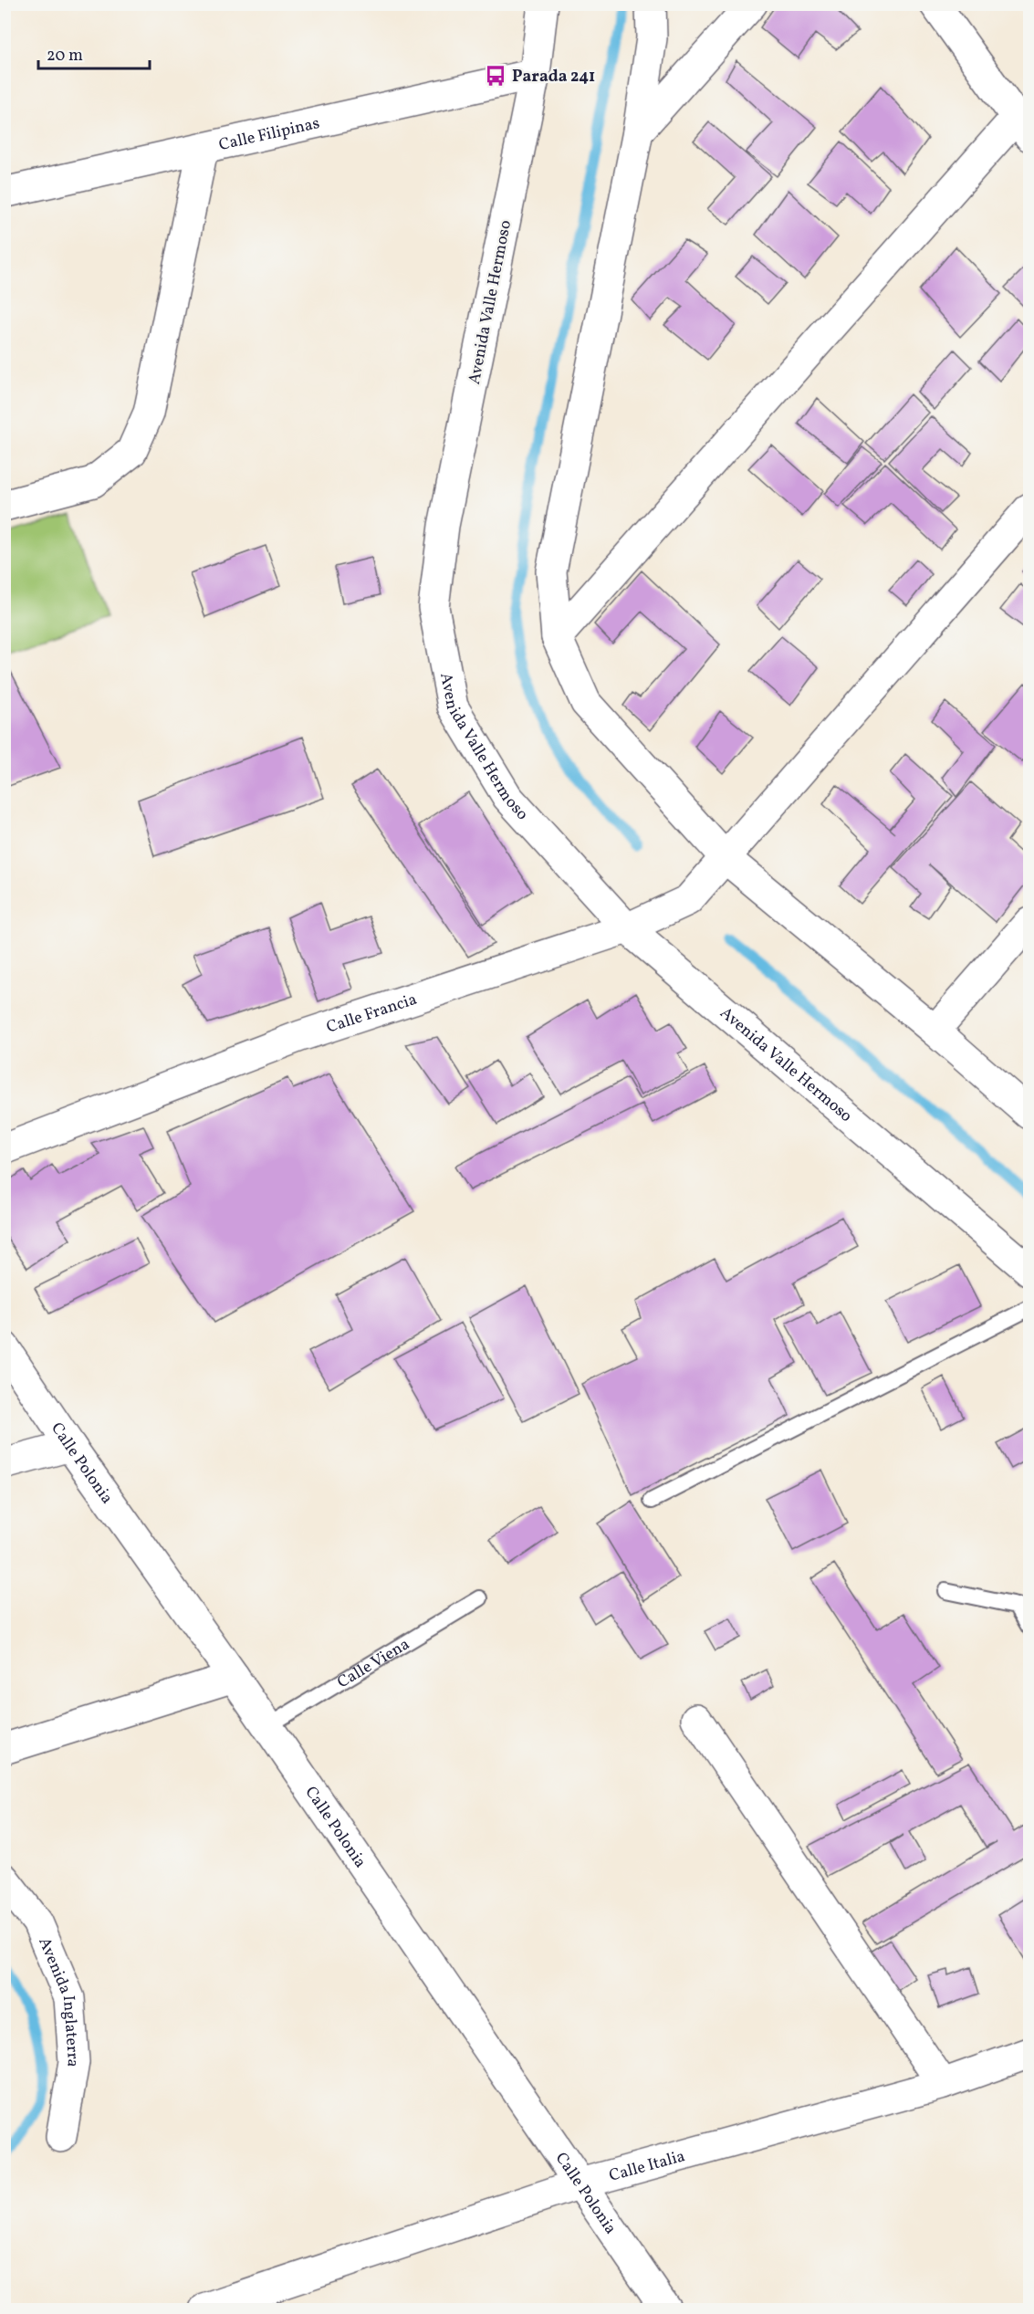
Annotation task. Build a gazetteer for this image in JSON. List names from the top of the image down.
{
  "streets": {
    "street": [
      "Calle Filipinas",
      "Avenida Valle Hermoso",
      "Calle Francia",
      "Calle Polonia",
      "Avenida Inglaterra",
      "Calle Italia"
    ],
    "lane": ["Calle Viena"]
  },
  "crossings": [
    ["Calle Filipinas", "Avenida Valle Hermoso"],
    ["Avenida Valle Hermoso", "Calle Francia"],
    ["Calle Polonia", "Calle Viena"],
    ["Calle Polonia", "Calle Italia"]
  ],
  "places": {
    "bus stop": ["Parada 241"]
  },
  "scale_bar": "20 m"
}
